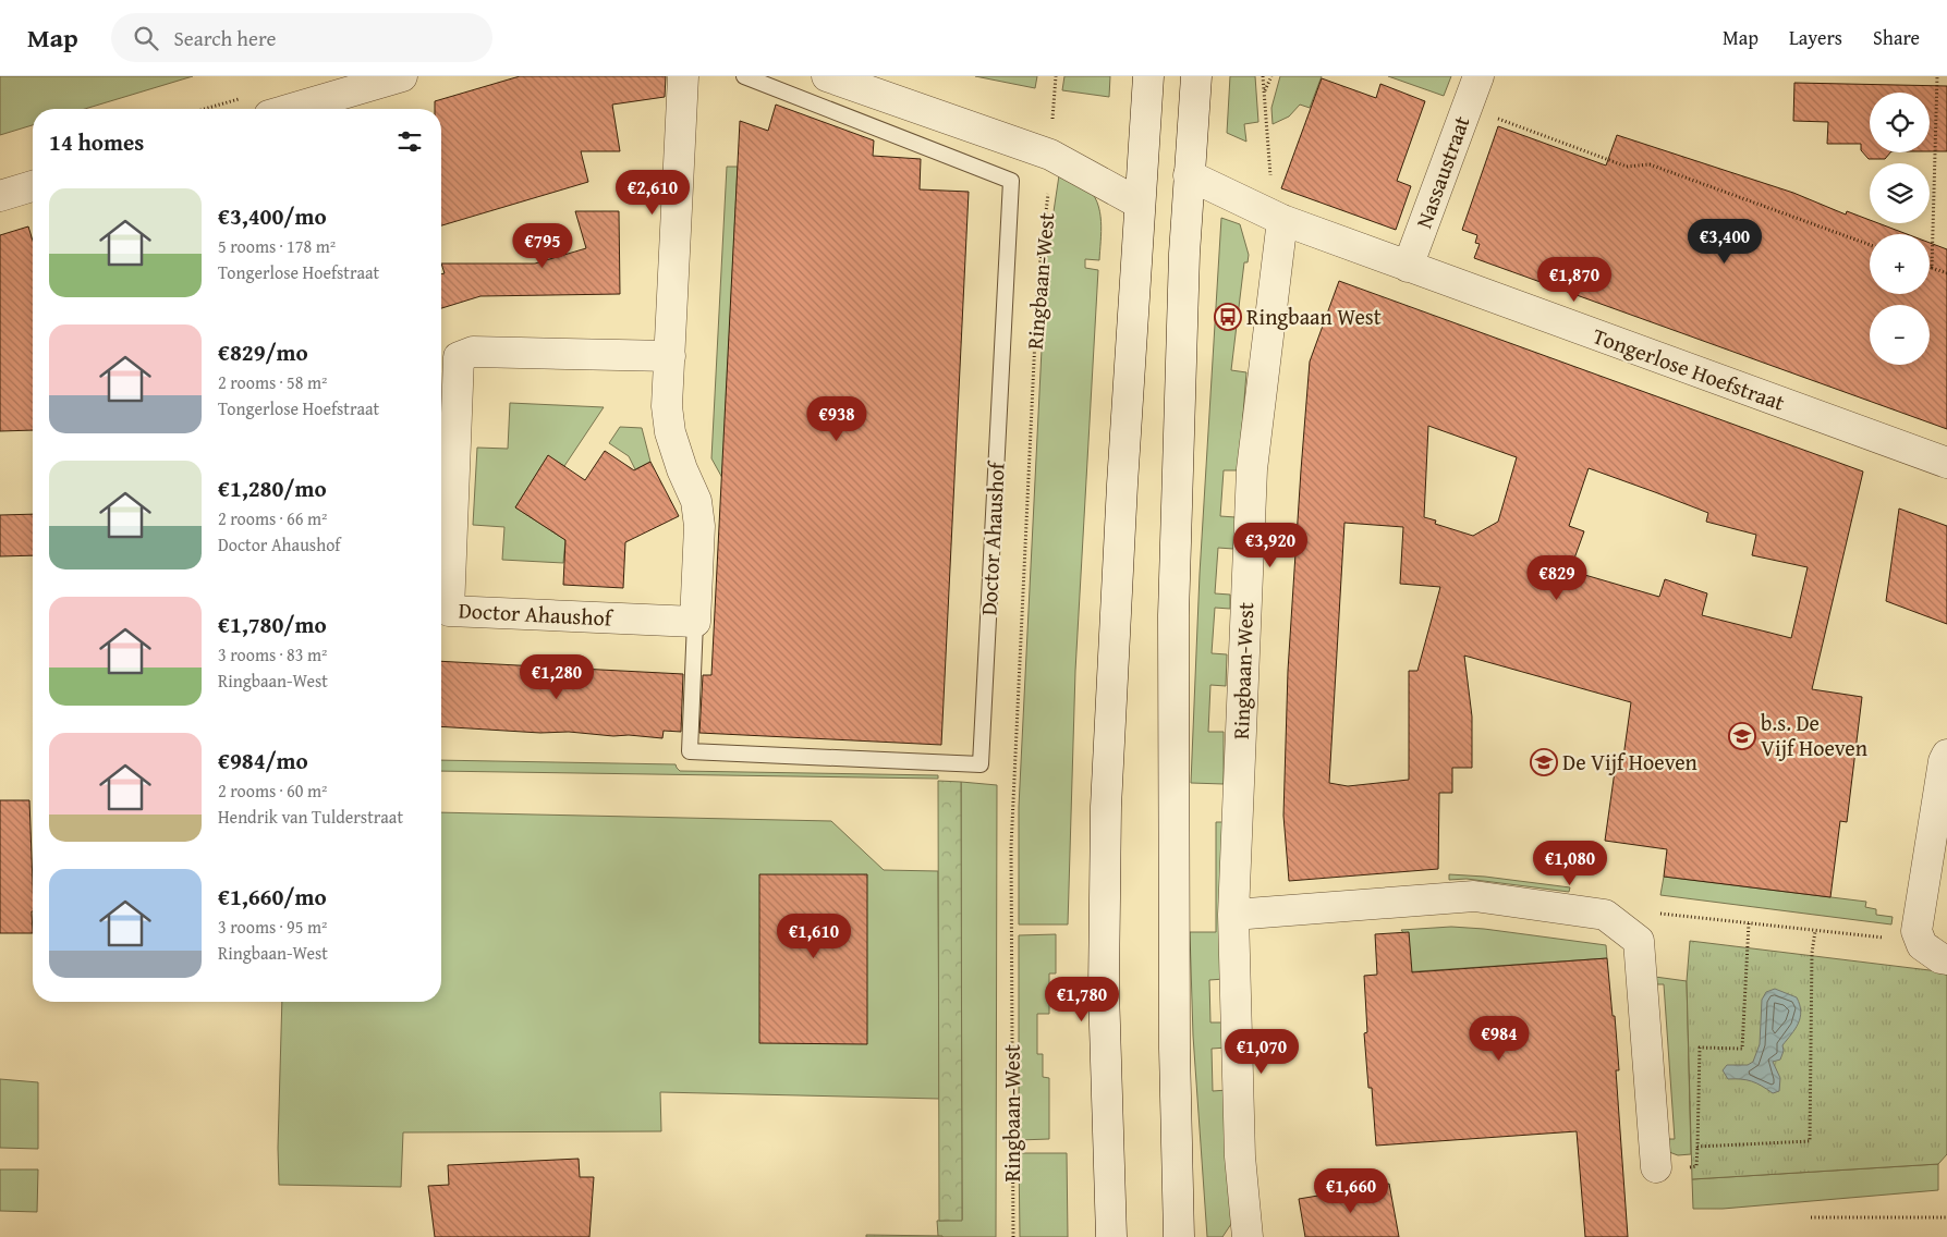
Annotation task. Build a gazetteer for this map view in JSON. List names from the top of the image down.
{
  "streets": {
    "street": [
      "Nassaustraat",
      "Ringbaan-West",
      "Tongerlose Hoefstraat",
      "Doctor Ahaushof"
    ]
  },
  "crossings": [
    ["Nassaustraat", "Tongerlose Hoefstraat"],
    ["Ringbaan-West", "Tongerlose Hoefstraat"]
  ],
  "places": {
    "bus stop": ["Ringbaan West"],
    "school or university": ["b.s. De Vijf Hoeven", "De Vijf Hoeven"]
  },
  "page": {
    "header": "Map",
    "search": "Search here",
    "nav": ["Map", "Layers", "Share"],
    "map_buttons": ["+", "−"],
    "heading": "14 homes",
    "price": [
      "€2,610",
      "€3,400",
      "€795",
      "€1,870",
      "€938",
      "€3,920",
      "€829",
      "€1,280",
      "€1,080",
      "€1,610",
      "€1,780",
      "€984",
      "€1,070",
      "€1,660"
    ],
    "list": [
      {
        "name": "€3,400/mo",
        "note": "5 rooms · 178 m² · Tongerlose Hoefstraat"
      },
      {
        "name": "€829/mo",
        "note": "2 rooms · 58 m² · Tongerlose Hoefstraat"
      },
      {
        "name": "€1,280/mo",
        "note": "2 rooms · 66 m² · Doctor Ahaushof"
      },
      {
        "name": "€1,780/mo",
        "note": "3 rooms · 83 m² · Ringbaan-West"
      },
      {
        "name": "€984/mo",
        "note": "2 rooms · 60 m² · Hendrik van Tulderstraat"
      },
      {
        "name": "€1,660/mo",
        "note": "3 rooms · 95 m² · Ringbaan-West"
      }
    ]
  }
}
